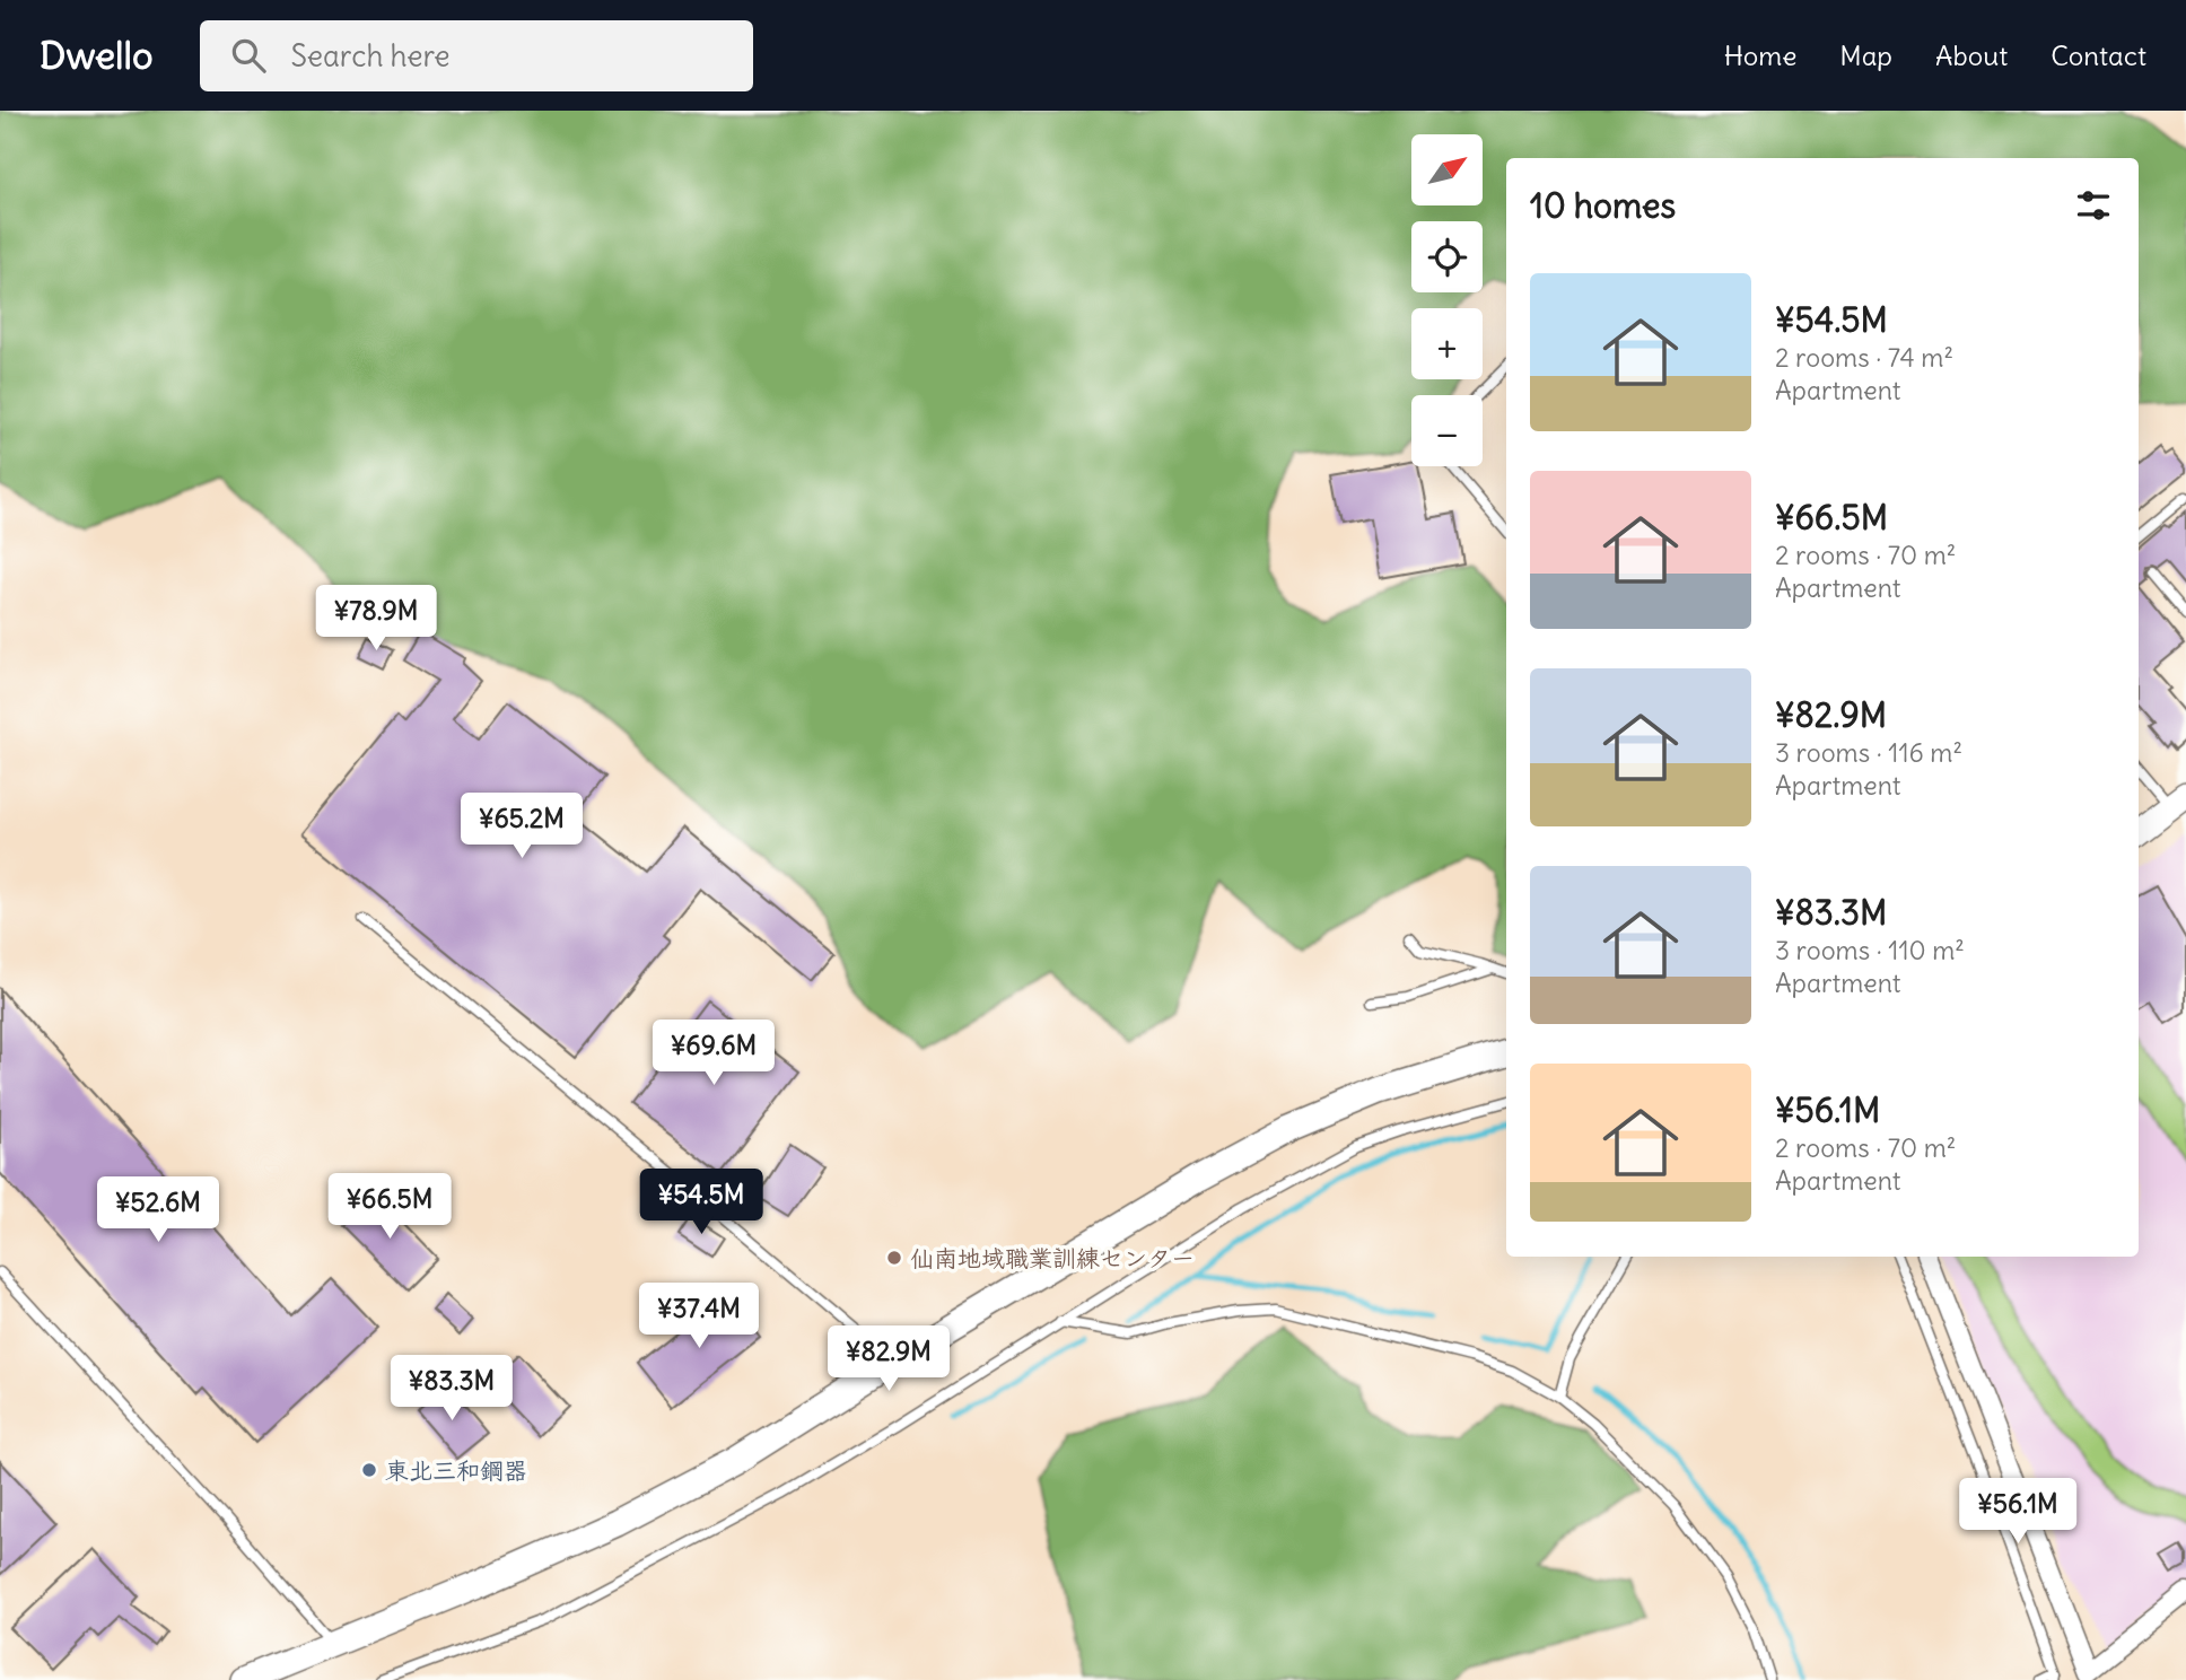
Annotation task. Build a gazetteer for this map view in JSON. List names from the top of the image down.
{
  "places": ["仙南地域職業訓練センター", "東北三和鋼器"],
  "north": "top right",
  "page": {
    "header": "Dwello",
    "search": "Search here",
    "nav": [
      "Home",
      "Map",
      "About",
      "Contact"
    ],
    "map_buttons": ["+", "−"],
    "heading": "10 homes",
    "list": [
      {
        "name": "¥54.5M",
        "note": "2 rooms · 74 m² · Apartment"
      },
      {
        "name": "¥66.5M",
        "note": "2 rooms · 70 m² · Apartment"
      },
      {
        "name": "¥82.9M",
        "note": "3 rooms · 116 m² · Apartment"
      },
      {
        "name": "¥83.3M",
        "note": "3 rooms · 110 m² · Apartment"
      },
      {
        "name": "¥56.1M",
        "note": "2 rooms · 70 m² · Apartment"
      }
    ],
    "price": [
      "¥78.9M",
      "¥65.2M",
      "¥69.6M",
      "¥54.5M",
      "¥66.5M",
      "¥52.6M",
      "¥37.4M",
      "¥82.9M",
      "¥83.3M",
      "¥56.1M"
    ]
  }
}
